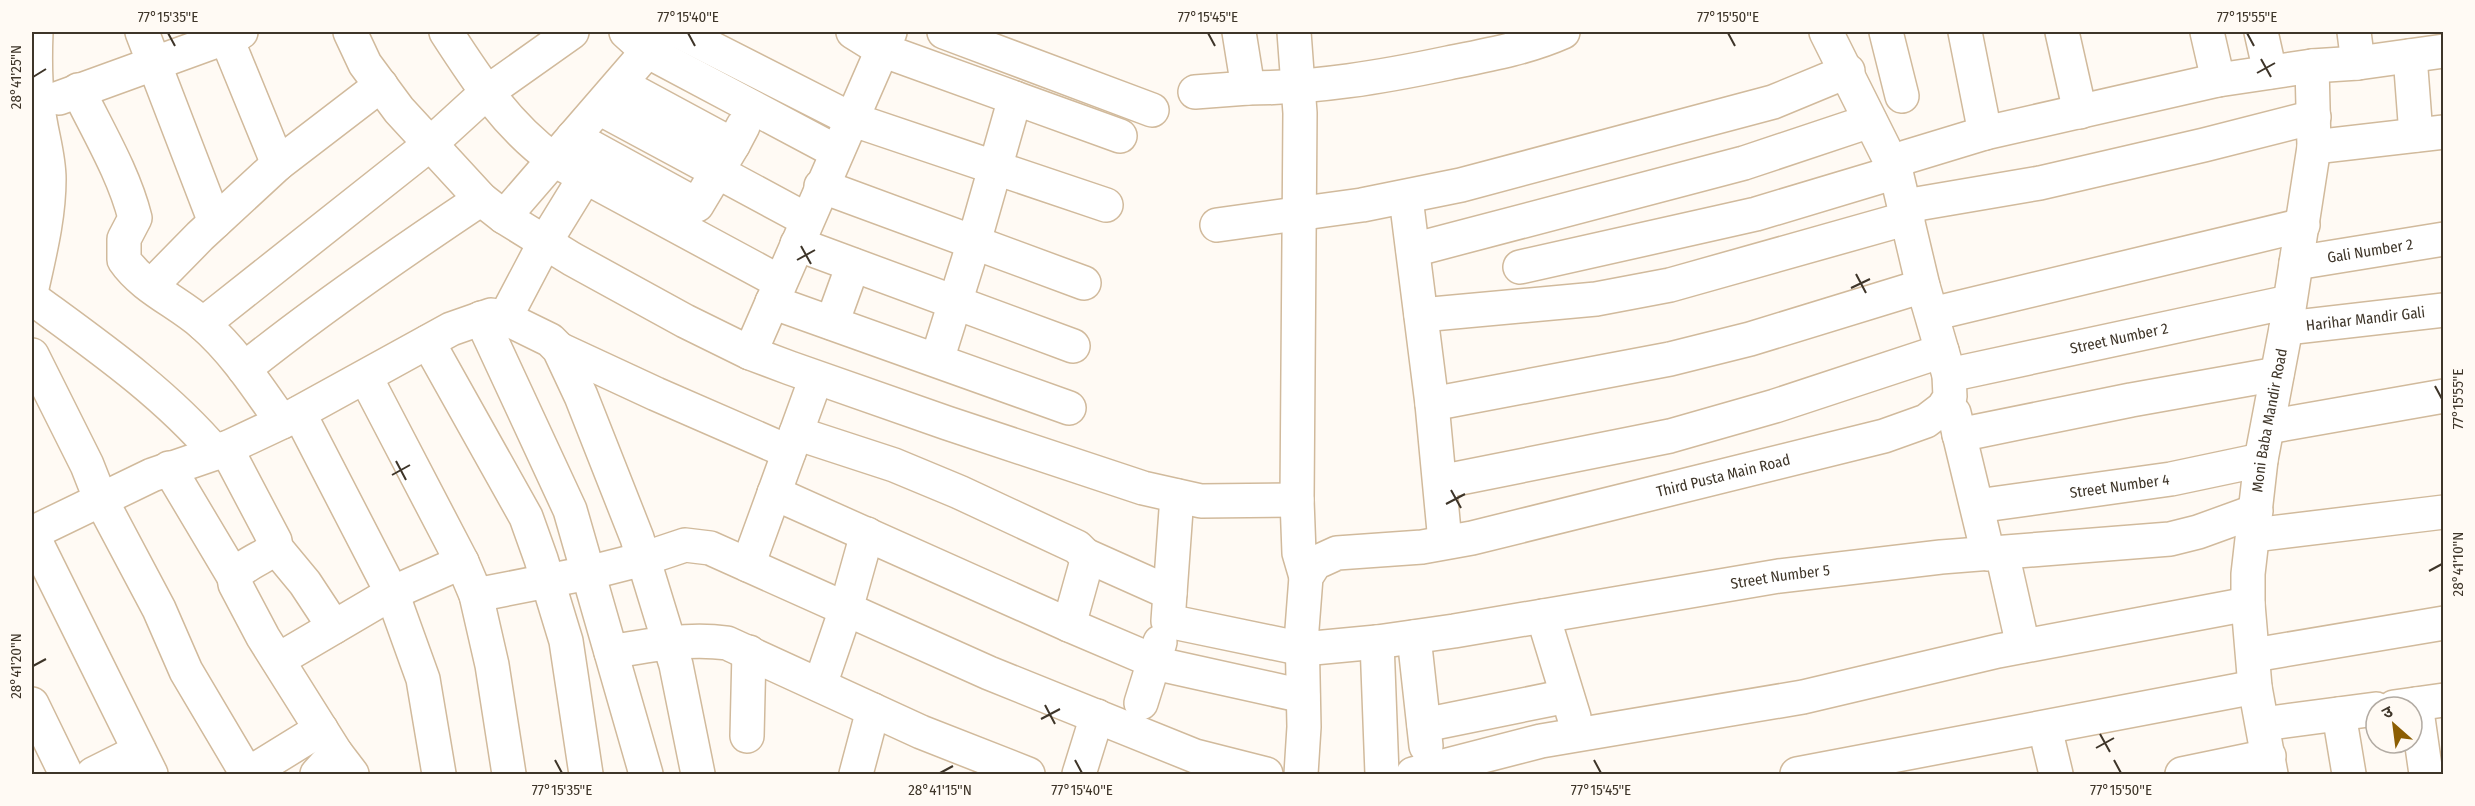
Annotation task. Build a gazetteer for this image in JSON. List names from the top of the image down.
{
  "streets": {
    "street": [
      "Gali Number 2",
      "Harihar Mandir Gali",
      "Street Number 2",
      "Moni Baba Mandir Road",
      "Third Pusta Main Road",
      "Street Number 4",
      "Street Number 5"
    ]
  },
  "crossings": [
    ["Gali Number 2", "Moni Baba Mandir Road"],
    ["Harihar Mandir Gali", "Street Number 2"],
    ["Harihar Mandir Gali", "Moni Baba Mandir Road"],
    ["Street Number 2", "Moni Baba Mandir Road"],
    ["Street Number 2", "Third Pusta Main Road"],
    ["Moni Baba Mandir Road", "Street Number 4"],
    ["Moni Baba Mandir Road", "Street Number 5"]
  ],
  "north": "top left",
  "coordinates": [
    "77°15'35\"E",
    "77°15'40\"E",
    "77°15'45\"E",
    "77°15'50\"E",
    "77°15'55\"E",
    "28°41'25\"N",
    "28°41'10\"N",
    "28°41'20\"N",
    "28°41'15\"N"
  ]
}
